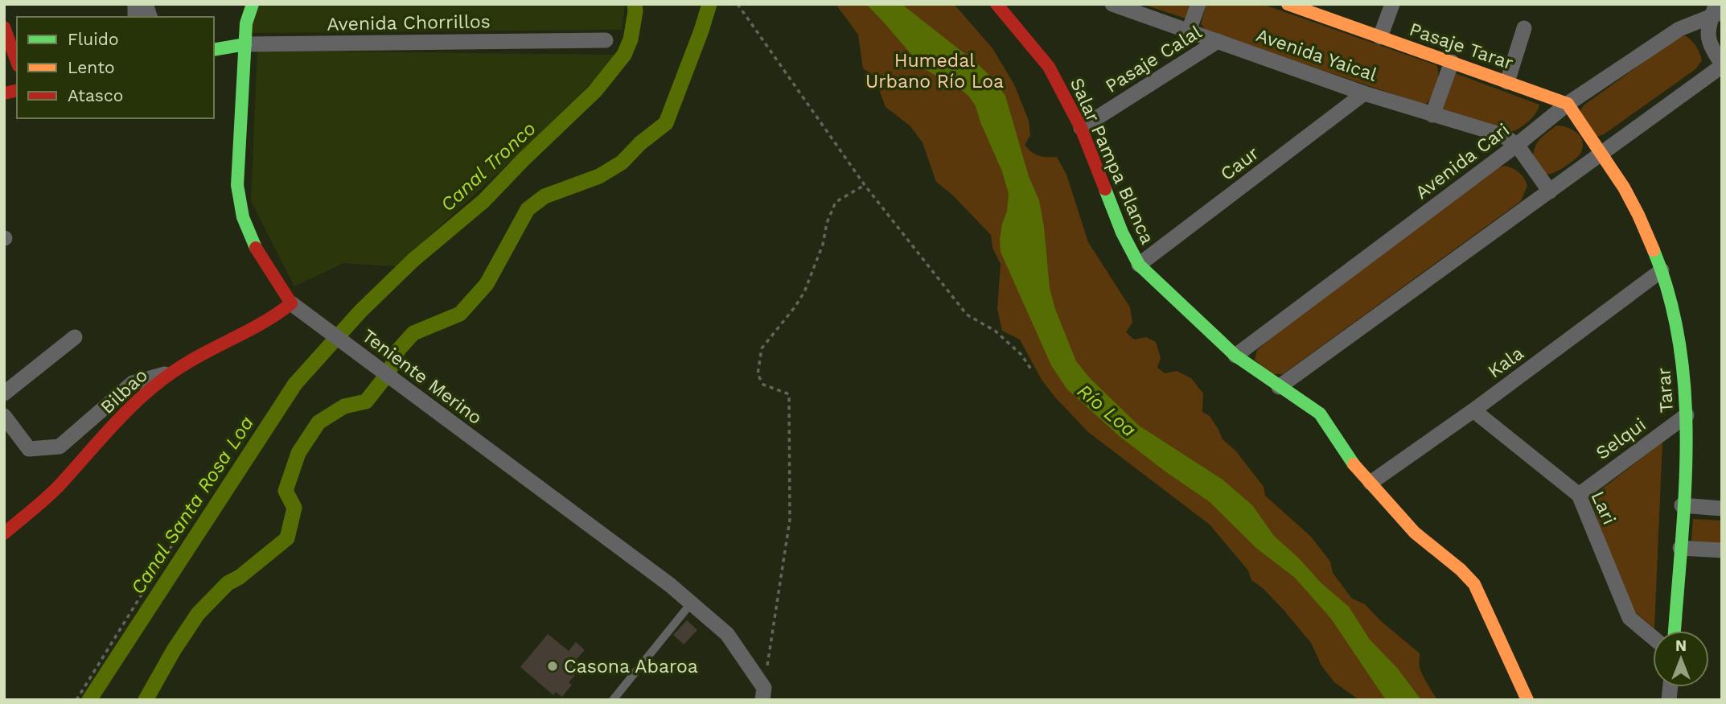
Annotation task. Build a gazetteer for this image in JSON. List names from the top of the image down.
{
  "streets": {
    "street": [
      "Avenida Chorrillos",
      "Pasaje Tarar",
      "Avenida Yaical",
      "Pasaje Calal",
      "Salar Pampa Blanca",
      "Avenida Cari",
      "Caur",
      "Kala",
      "Teniente Merino",
      "Tarar",
      "Bilbao",
      "Selqui",
      "Lari"
    ]
  },
  "crossings": [
    ["Avenida Chorrillos", "Teniente Merino"],
    ["Pasaje Tarar", "Avenida Cari"],
    ["Avenida Yaical", "Pasaje Calal"],
    ["Avenida Yaical", "Avenida Cari"],
    ["Avenida Yaical", "Caur"],
    ["Pasaje Calal", "Salar Pampa Blanca"],
    ["Salar Pampa Blanca", "Avenida Cari"],
    ["Salar Pampa Blanca", "Caur"],
    ["Salar Pampa Blanca", "Kala"],
    ["Kala", "Tarar"],
    ["Kala", "Lari"],
    ["Teniente Merino", "Bilbao"],
    ["Tarar", "Selqui"],
    ["Selqui", "Lari"]
  ],
  "water": ["Canal Tronco", "Río Loa", "Canal Santa Rosa Loa"],
  "parks": ["Humedal Urbano Río Loa"],
  "places": ["Casona Abaroa"],
  "legend": ["Fluido", "Lento", "Atasco"],
  "north": "top"
}
